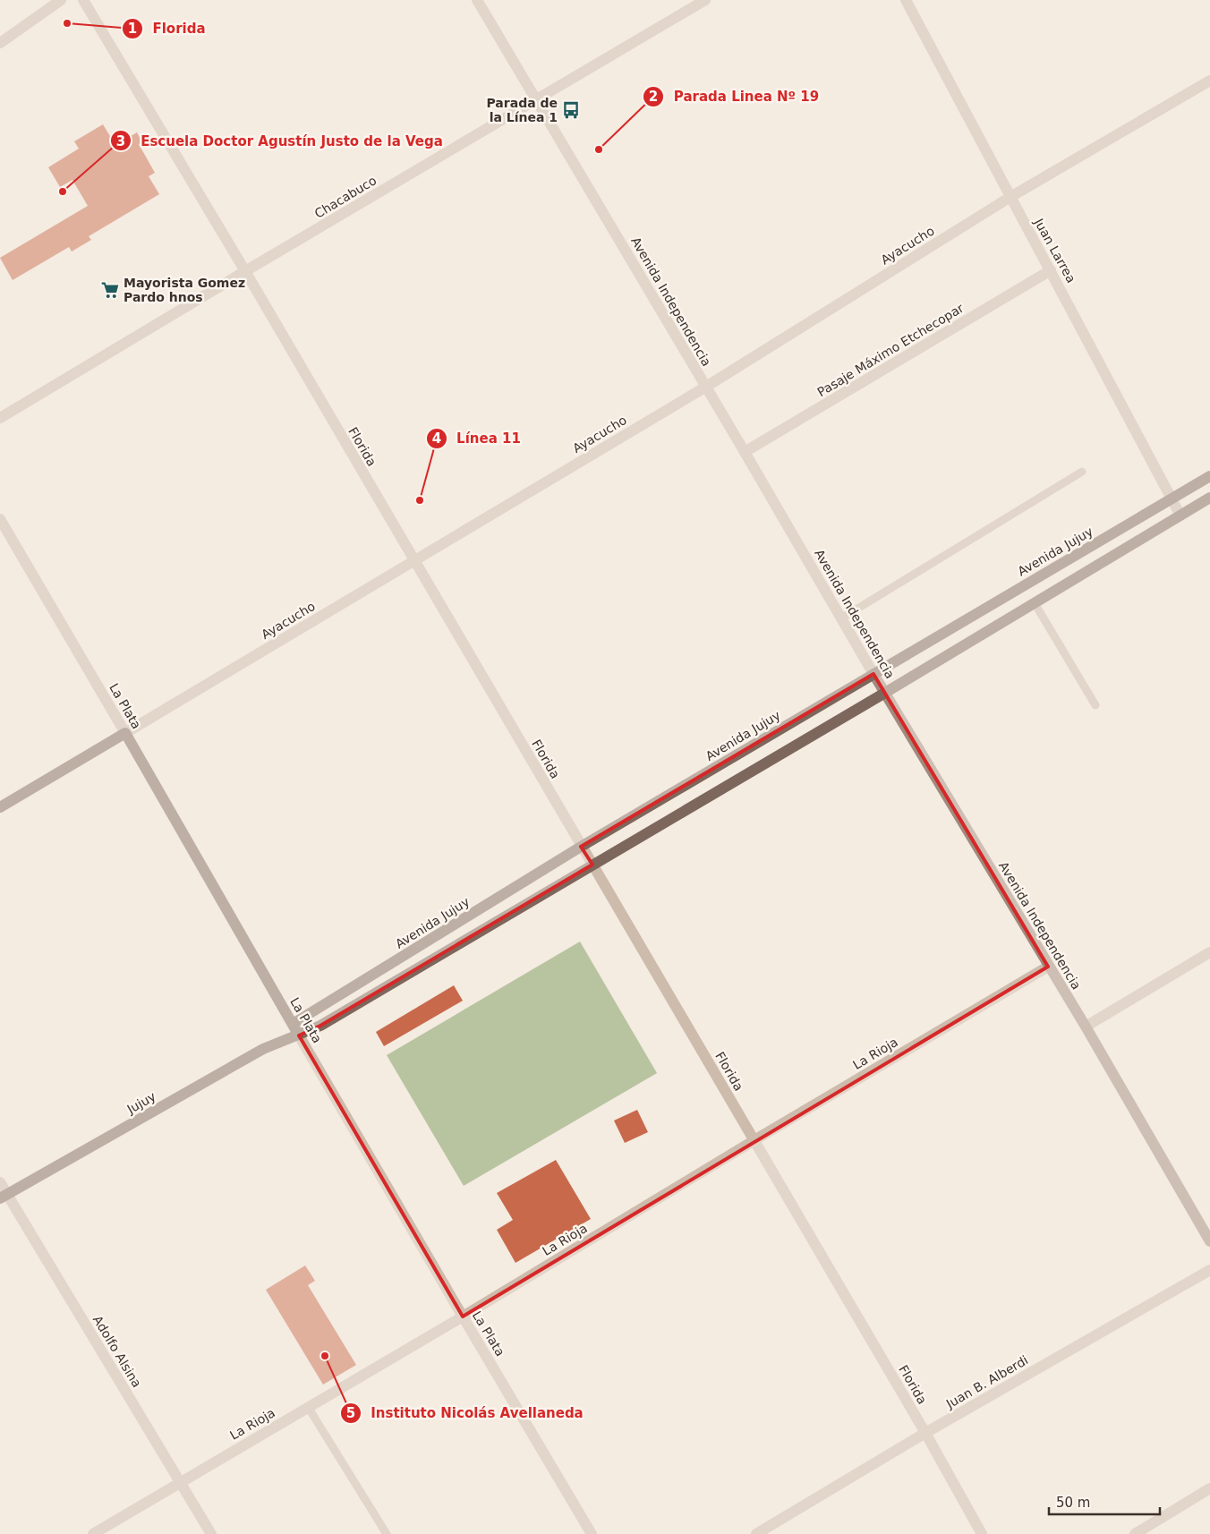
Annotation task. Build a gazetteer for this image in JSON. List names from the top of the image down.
{
  "streets": {
    "main road": [
      "Ayacucho",
      "Avenida Independencia",
      "Avenida Jujuy",
      "La Plata",
      "Jujuy"
    ],
    "street": [
      "Chacabuco",
      "Juan Larrea",
      "Pasaje Máximo Etchecopar",
      "Florida",
      "La Rioja",
      "Adolfo Alsina",
      "Juan B. Alberdi"
    ]
  },
  "crossings": [
    ["Chacabuco", "Avenida Independencia"],
    ["Chacabuco", "Florida"],
    ["Ayacucho", "Juan Larrea"],
    ["Ayacucho", "Avenida Independencia"],
    ["Ayacucho", "Florida"],
    ["Ayacucho", "La Plata"],
    ["Juan Larrea", "Pasaje Máximo Etchecopar"],
    ["Juan Larrea", "Avenida Jujuy"],
    ["Avenida Independencia", "Pasaje Máximo Etchecopar"],
    ["Avenida Independencia", "Avenida Jujuy"],
    ["Avenida Independencia", "La Rioja"],
    ["Florida", "Avenida Jujuy"],
    ["Florida", "La Rioja"],
    ["Florida", "Juan B. Alberdi"],
    ["Avenida Jujuy", "La Plata"],
    ["La Plata", "La Rioja"],
    ["La Plata", "Jujuy"],
    ["La Rioja", "Adolfo Alsina"],
    ["Jujuy", "Adolfo Alsina"]
  ],
  "places": {
    "other": [
      "Florida",
      "Parada Linea Nº 19",
      "Escuela Doctor Agustín Justo de la Vega",
      "Línea 11",
      "Instituto Nicolás Avellaneda"
    ],
    "bus stop": ["Parada de la Línea 1"],
    "supermarket": ["Mayorista Gomez Pardo hnos"]
  },
  "scale_bar": "50 m"
}
